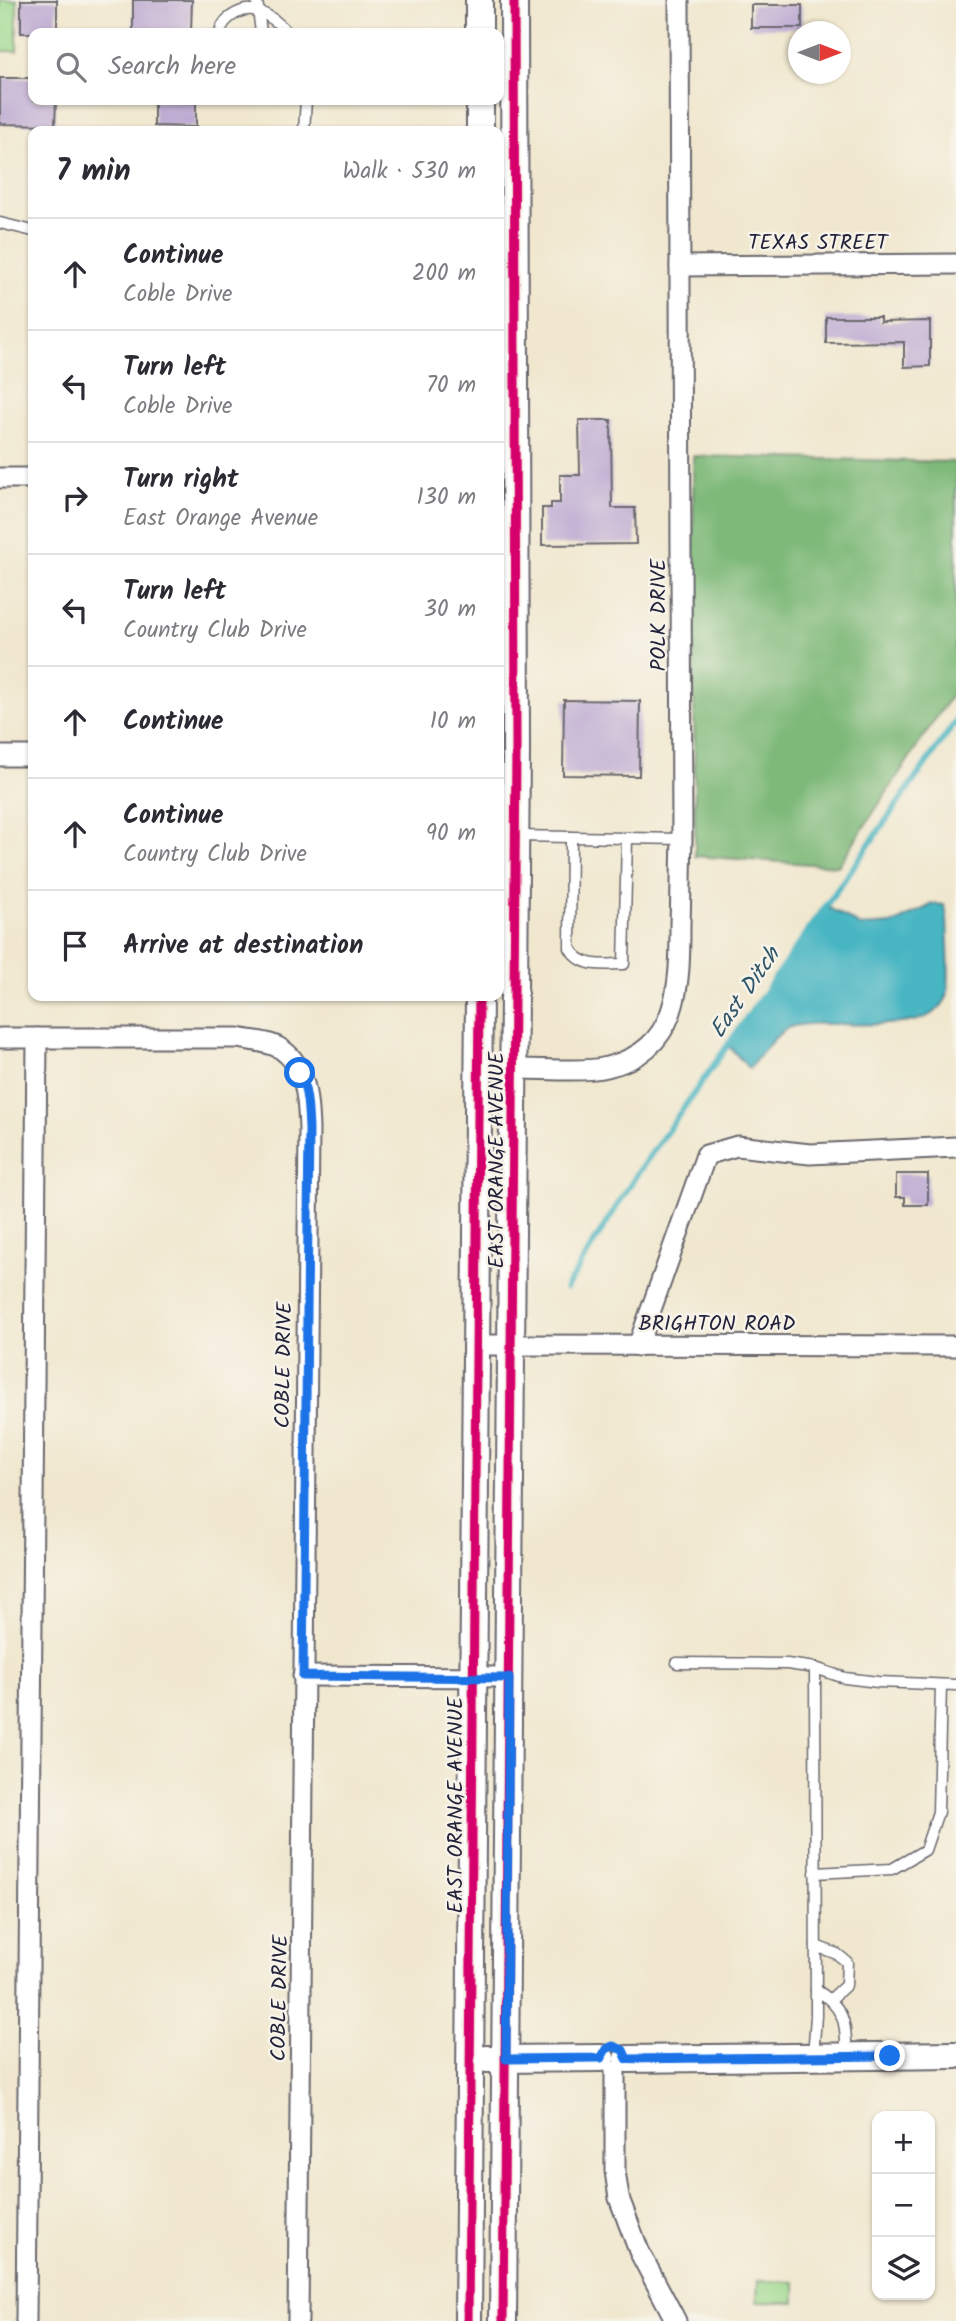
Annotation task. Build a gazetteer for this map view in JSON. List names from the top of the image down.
{
  "streets": {
    "street": [
      "TEXAS STREET",
      "POLK DRIVE",
      "EAST ORANGE AVENUE",
      "BRIGHTON ROAD",
      "COBLE DRIVE"
    ]
  },
  "crossings": [
    ["TEXAS STREET", "POLK DRIVE"],
    ["POLK DRIVE", "EAST ORANGE AVENUE"],
    ["EAST ORANGE AVENUE", "BRIGHTON ROAD"]
  ],
  "water": ["East Ditch"],
  "north": "right",
  "page": {
    "search": "Search here",
    "heading": ["7 min", "Walk · 530 m"],
    "list": [
      ["Continue", "Coble Drive", "200 m"],
      ["Turn left", "Coble Drive", "70 m"],
      ["Turn right", "East Orange Avenue", "130 m"],
      ["Turn left", "Country Club Drive", "30 m"],
      ["Continue", "10 m"],
      ["Continue", "Country Club Drive", "90 m"],
      "Arrive at destination"
    ],
    "map_buttons": ["+", "−"]
  }
}
